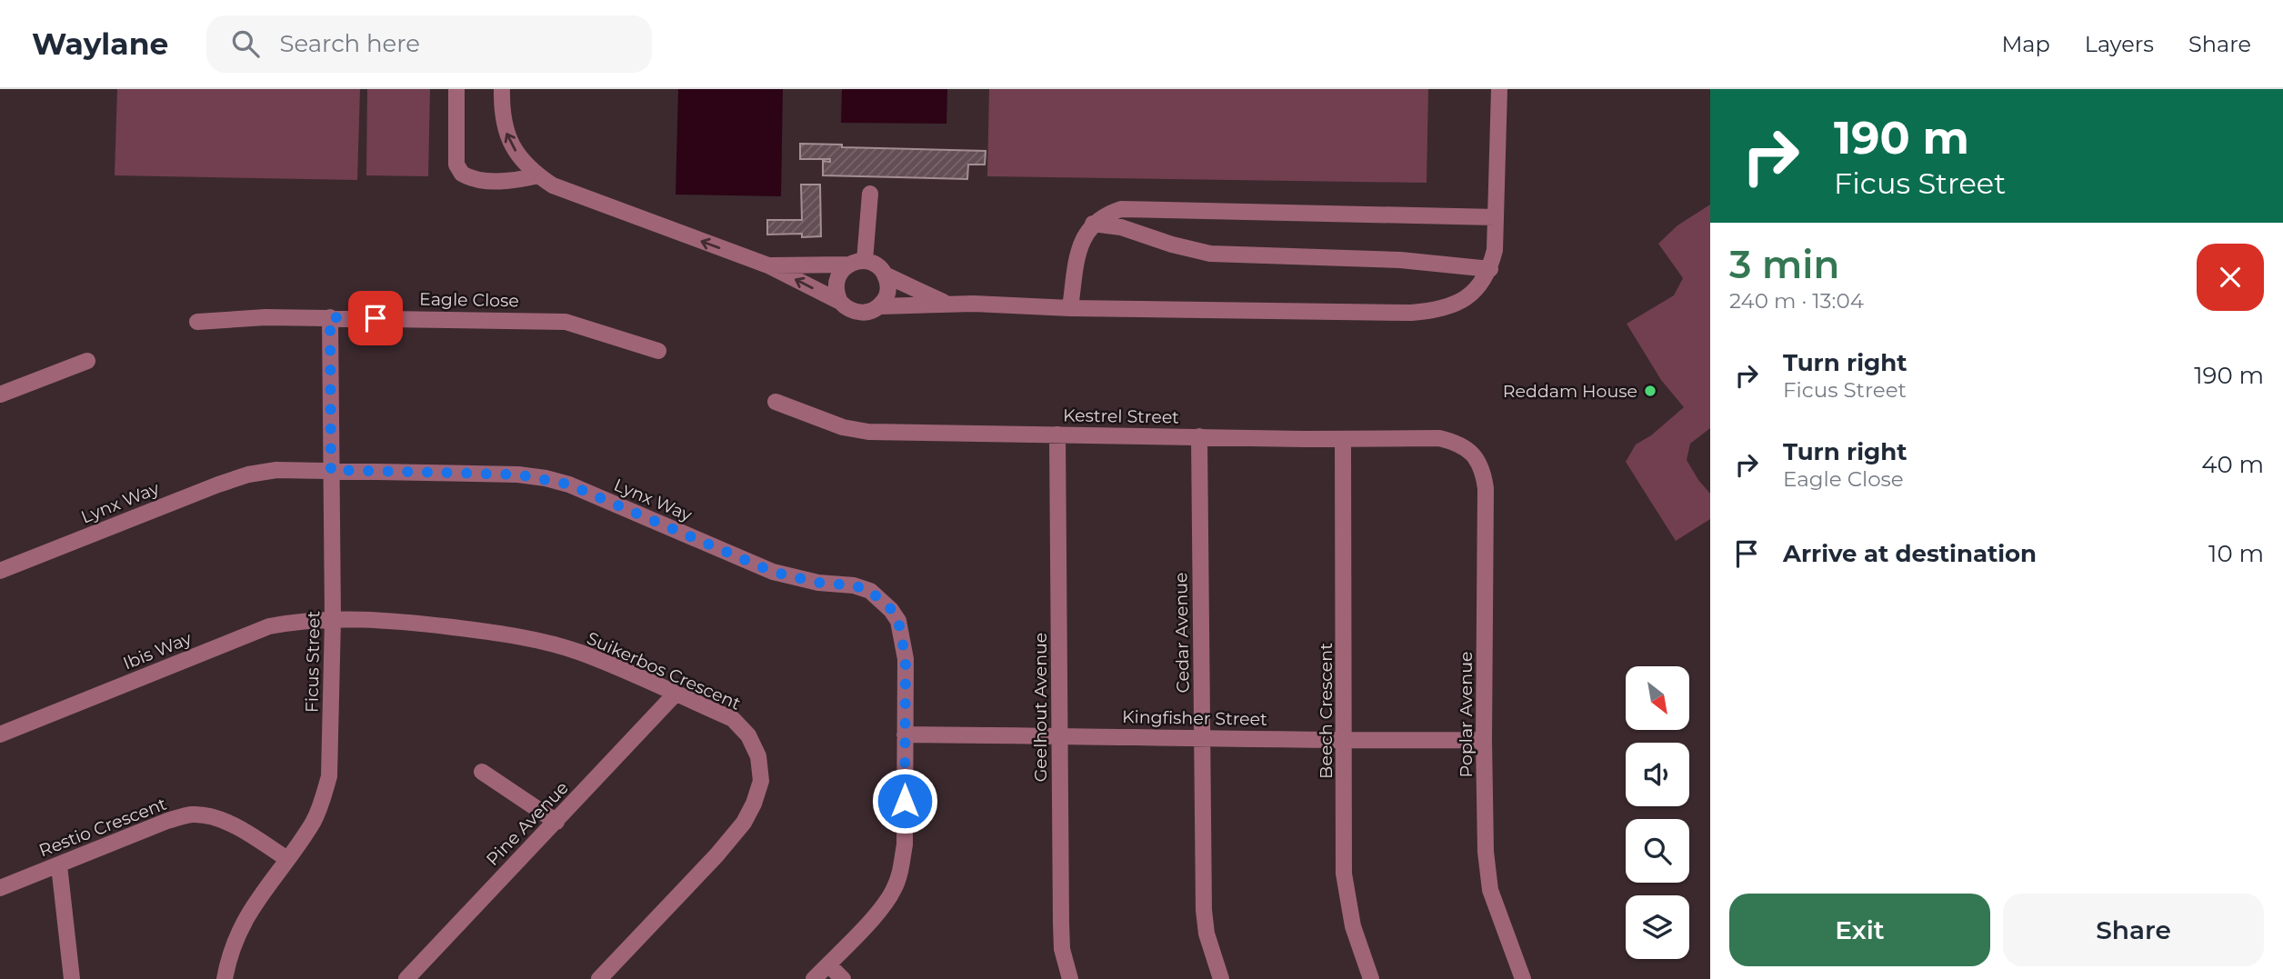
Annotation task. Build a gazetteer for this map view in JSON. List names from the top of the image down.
{
  "streets": {
    "street": [
      "Eagle Close",
      "Kestrel Street",
      "Lynx Way",
      "Cedar Avenue",
      "Ibis Way",
      "Ficus Street",
      "Suikerbos Crescent",
      "Geelhout Avenue",
      "Beech Crescent",
      "Poplar Avenue",
      "Kingfisher Street",
      "Pine Avenue",
      "Restio Crescent"
    ]
  },
  "crossings": [
    ["Eagle Close", "Ficus Street"],
    ["Kestrel Street", "Cedar Avenue"],
    ["Kestrel Street", "Geelhout Avenue"],
    ["Kestrel Street", "Beech Crescent"],
    ["Kestrel Street", "Poplar Avenue"],
    ["Lynx Way", "Ficus Street"],
    ["Lynx Way", "Kingfisher Street"],
    ["Cedar Avenue", "Kingfisher Street"],
    ["Ibis Way", "Ficus Street"],
    ["Ibis Way", "Suikerbos Crescent"],
    ["Ficus Street", "Suikerbos Crescent"],
    ["Ficus Street", "Restio Crescent"],
    ["Suikerbos Crescent", "Pine Avenue"],
    ["Geelhout Avenue", "Kingfisher Street"],
    ["Beech Crescent", "Kingfisher Street"],
    ["Poplar Avenue", "Kingfisher Street"]
  ],
  "places": ["Reddam House"],
  "north": "bottom right",
  "page": {
    "header": "Waylane",
    "search": "Search here",
    "nav": ["Map", "Layers", "Share"],
    "turn": ["190 m", "Ficus Street"],
    "heading": ["3 min", "240 m · 13:04"],
    "list": [
      {
        "name": "Turn right",
        "note": "Ficus Street",
        "value": "190 m"
      },
      {
        "name": "Turn right",
        "note": "Eagle Close",
        "value": "40 m"
      },
      {
        "name": "Arrive at destination",
        "value": "10 m"
      }
    ],
    "buttons": ["Exit", "Share"]
  }
}
